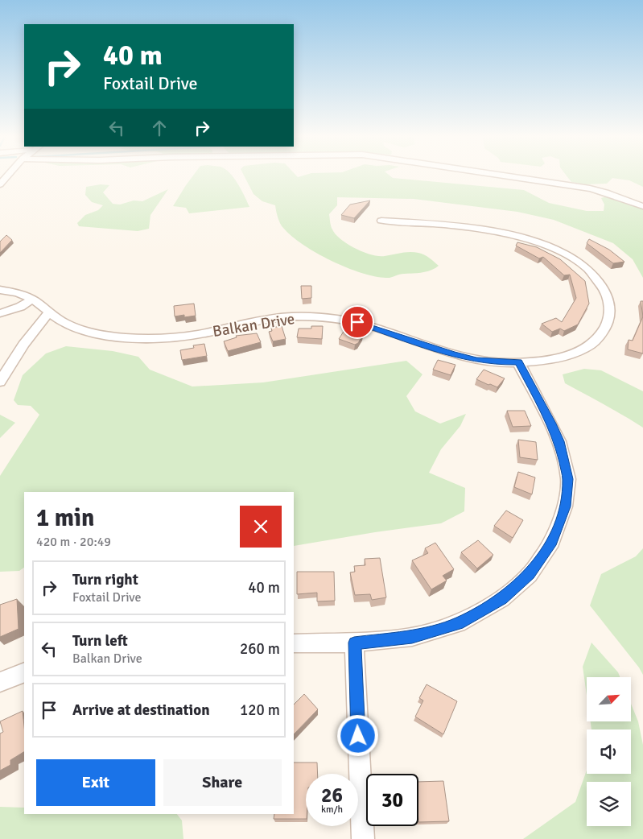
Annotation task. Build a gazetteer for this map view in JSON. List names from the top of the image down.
{
  "streets": {
    "street": ["Balkan Drive"]
  },
  "north": "top right",
  "page": {
    "turn": ["40 m", "Foxtail Drive"],
    "heading": ["1 min", "420 m · 20:49"],
    "list": [
      {
        "name": "Turn right",
        "note": "Foxtail Drive",
        "value": "40 m"
      },
      {
        "name": "Turn left",
        "note": "Balkan Drive",
        "value": "260 m"
      },
      {
        "name": "Arrive at destination",
        "value": "120 m"
      }
    ],
    "buttons": ["Exit", "Share"],
    "speed": "26 km/h",
    "limit": "30"
  }
}
